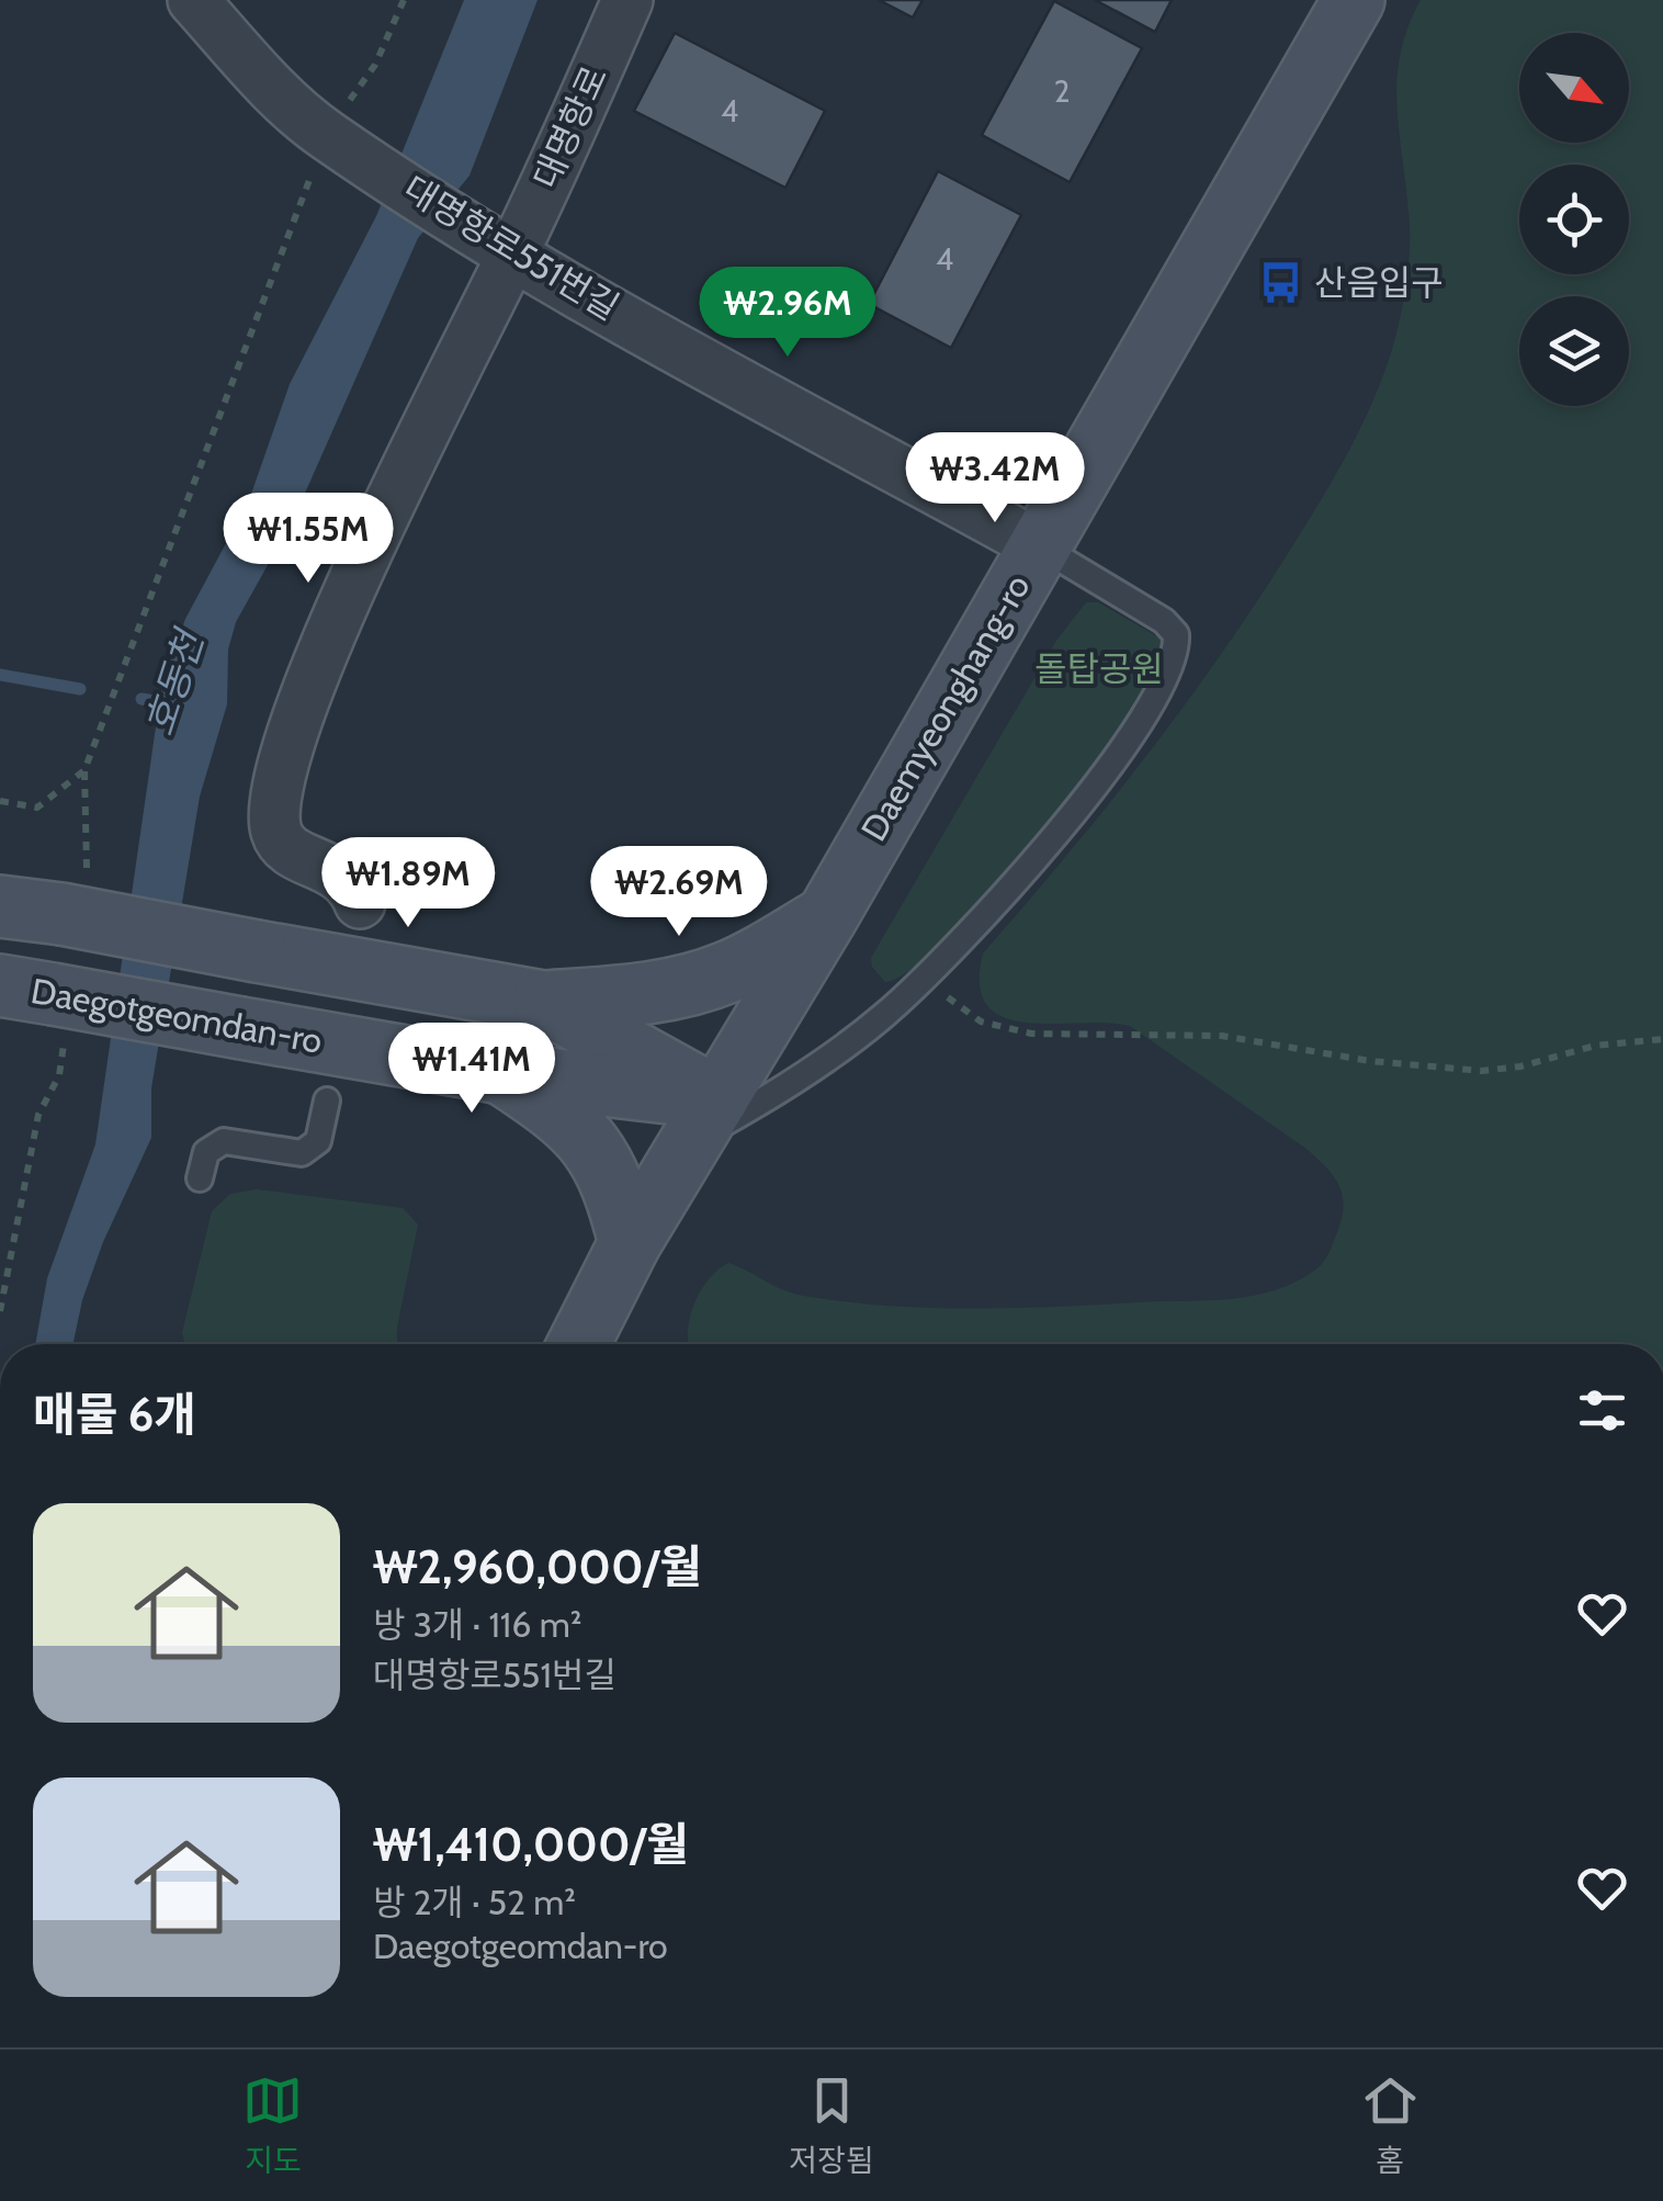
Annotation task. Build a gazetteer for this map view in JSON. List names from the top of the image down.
{
  "streets": {
    "main road": ["Daemyeonghang-ro", "Daegotgeomdan-ro"],
    "street": ["대명항로", "대명항로551번길"]
  },
  "crossings": [
    ["대명항로", "대명항로551번길"],
    ["대명항로551번길", "Daemyeonghang-ro"],
    ["Daemyeonghang-ro", "Daegotgeomdan-ro"]
  ],
  "water": ["호동천"],
  "parks": ["돌탑공원"],
  "places": {
    "bus stop": ["산음입구"]
  },
  "house_numbers": ["2", "4", "4"],
  "north": "bottom right",
  "page": {
    "price": [
      "₩2.96M",
      "₩3.42M",
      "₩1.55M",
      "₩1.89M",
      "₩2.69M",
      "₩1.41M"
    ],
    "heading": "매물 6개",
    "list": [
      {
        "name": "₩2,960,000/월",
        "note": "방 3개 · 116 m² · 대명항로551번길"
      },
      {
        "name": "₩1,410,000/월",
        "note": "방 2개 · 52 m² · Daegotgeomdan-ro"
      }
    ],
    "tabs": ["지도", "저장됨", "홈"]
  }
}
